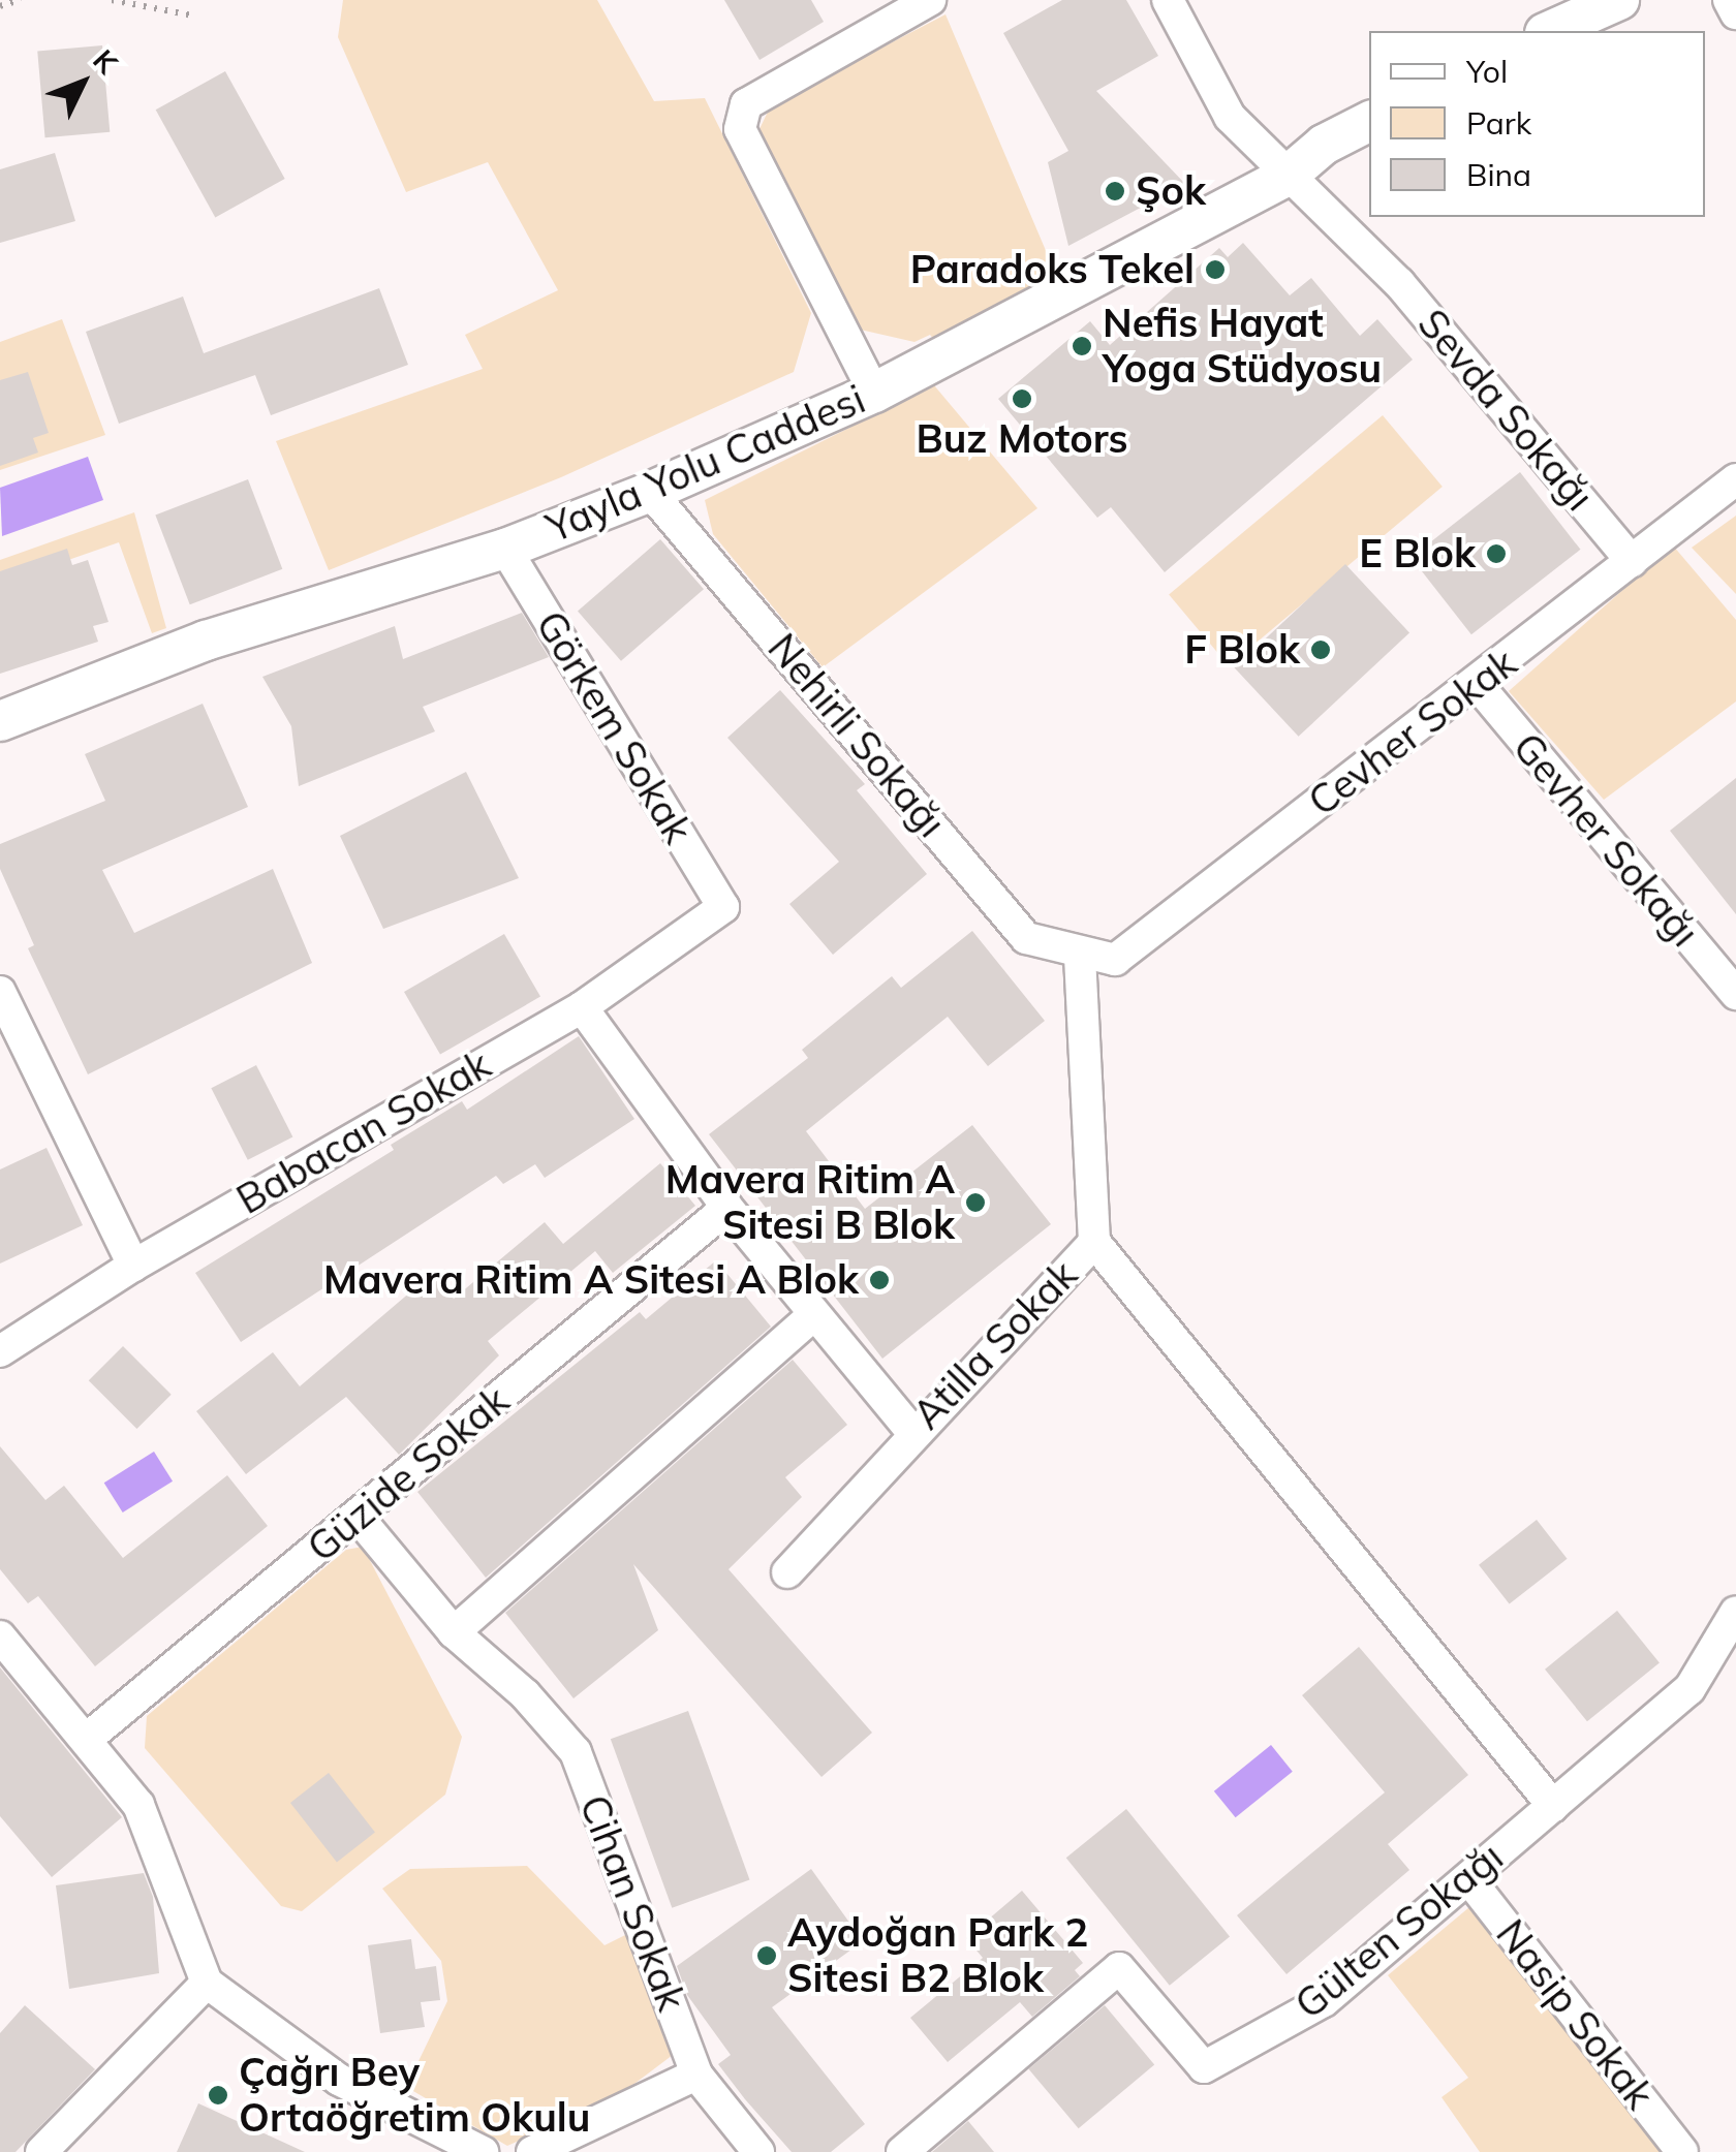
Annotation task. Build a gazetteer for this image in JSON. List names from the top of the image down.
{
  "streets": {
    "street": [
      "Sevda Sokağı",
      "Yayla Yolu Caddesi",
      "Görkem Sokak",
      "Cevher Sokak",
      "Nehirli Sokağı",
      "Gevher Sokağı",
      "Babacan Sokak",
      "Atilla Sokak",
      "Güzide Sokak",
      "Cihan Sokak",
      "Gülten Sokağı",
      "Nasip Sokak"
    ]
  },
  "crossings": [
    ["Sevda Sokağı", "Yayla Yolu Caddesi"],
    ["Sevda Sokağı", "Cevher Sokak"],
    ["Yayla Yolu Caddesi", "Görkem Sokak"],
    ["Yayla Yolu Caddesi", "Nehirli Sokağı"],
    ["Görkem Sokak", "Babacan Sokak"],
    ["Cevher Sokak", "Nehirli Sokağı"],
    ["Cevher Sokak", "Gevher Sokağı"],
    ["Cevher Sokak", "Atilla Sokak"],
    ["Nehirli Sokağı", "Atilla Sokak"],
    ["Güzide Sokak", "Cihan Sokak"],
    ["Gülten Sokağı", "Nasip Sokak"]
  ],
  "places": [
    "Şok",
    "Paradoks Tekel",
    "Nefis Hayat Yoga Stüdyosu",
    "Buz Motors",
    "E Blok",
    "F Blok",
    "Mavera Ritim A Sitesi B Blok",
    "Mavera Ritim A Sitesi A Blok",
    "Aydoğan Park 2 Sitesi B2 Blok",
    "Çağrı Bey Ortaöğretim Okulu"
  ],
  "legend": ["Yol", "Park", "Bina"],
  "north": "top right"
}
